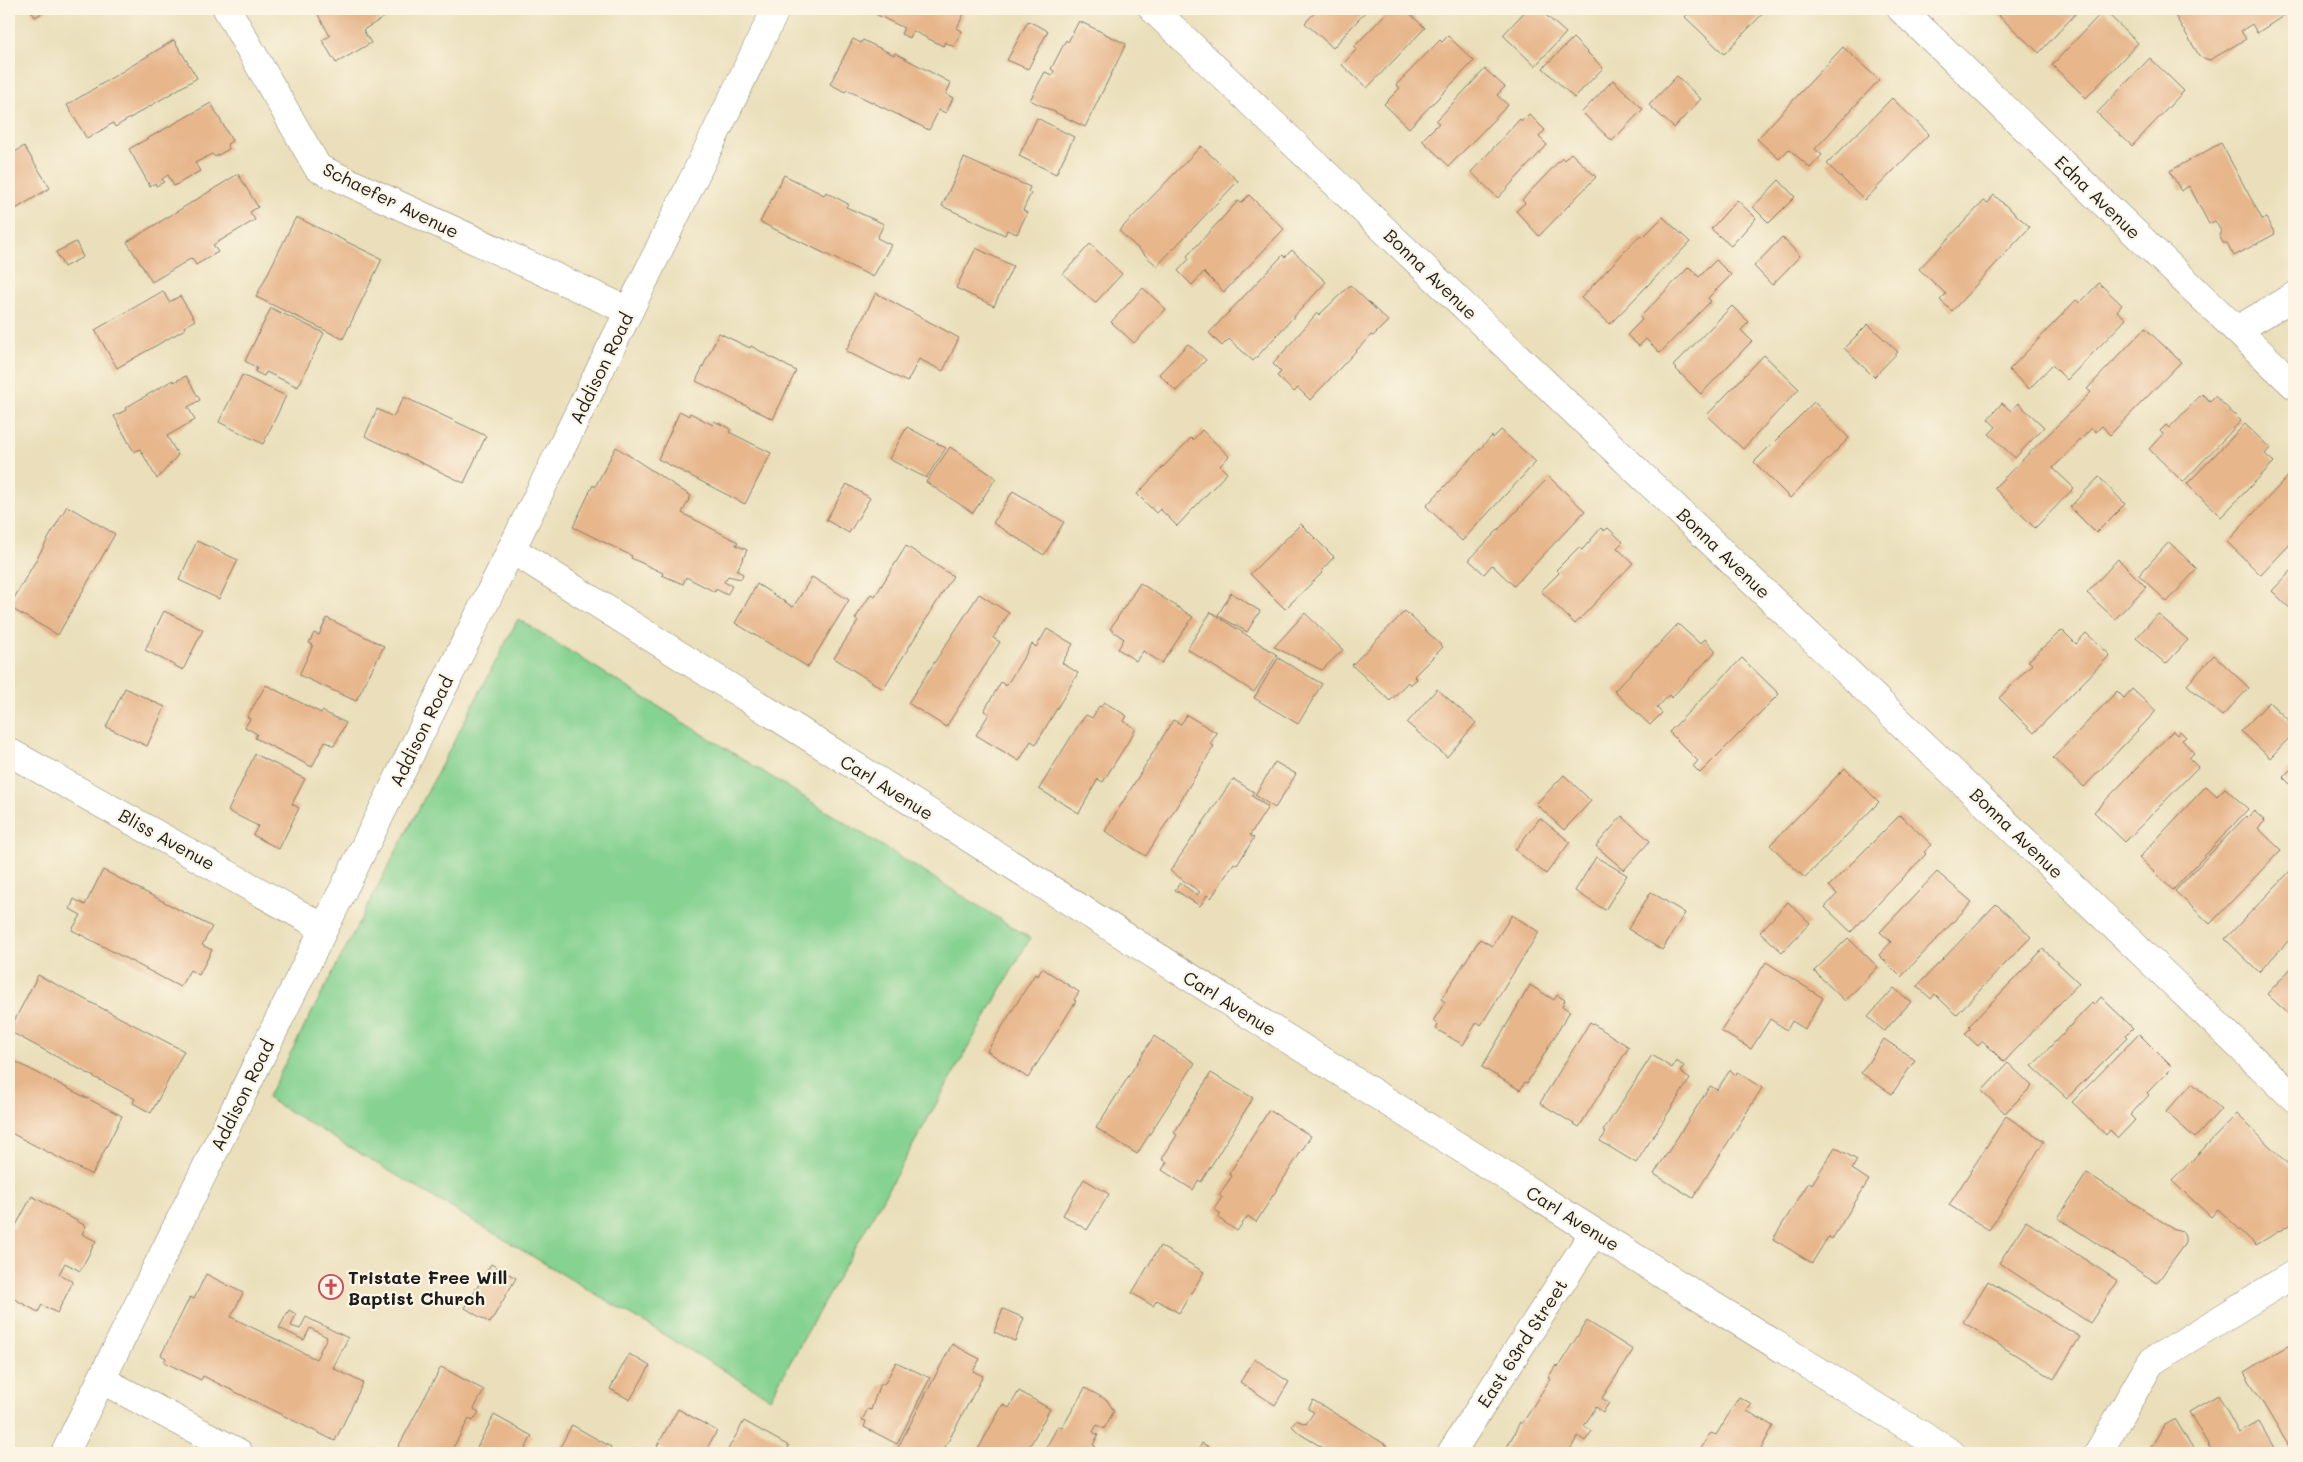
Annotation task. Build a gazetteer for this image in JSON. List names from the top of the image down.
{
  "streets": {
    "street": [
      "Edna Avenue",
      "Schaefer Avenue",
      "Bonna Avenue",
      "Addison Road",
      "Carl Avenue",
      "Bliss Avenue",
      "East 63rd Street"
    ]
  },
  "crossings": [
    ["Schaefer Avenue", "Addison Road"],
    ["Addison Road", "Carl Avenue"],
    ["Addison Road", "Bliss Avenue"],
    ["Carl Avenue", "East 63rd Street"]
  ],
  "places": {
    "church": ["Tristate Free Will Baptist Church"]
  }
}
